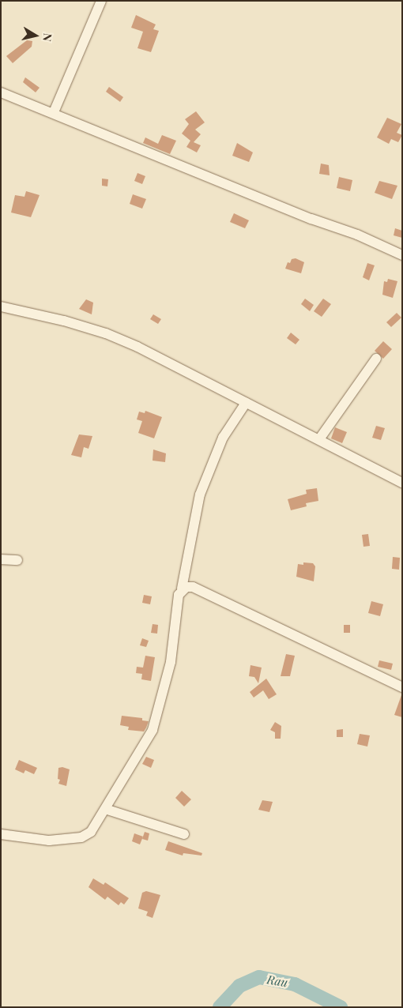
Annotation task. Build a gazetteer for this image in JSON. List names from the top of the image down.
{
  "water": ["Rau"],
  "north": "right"
}
